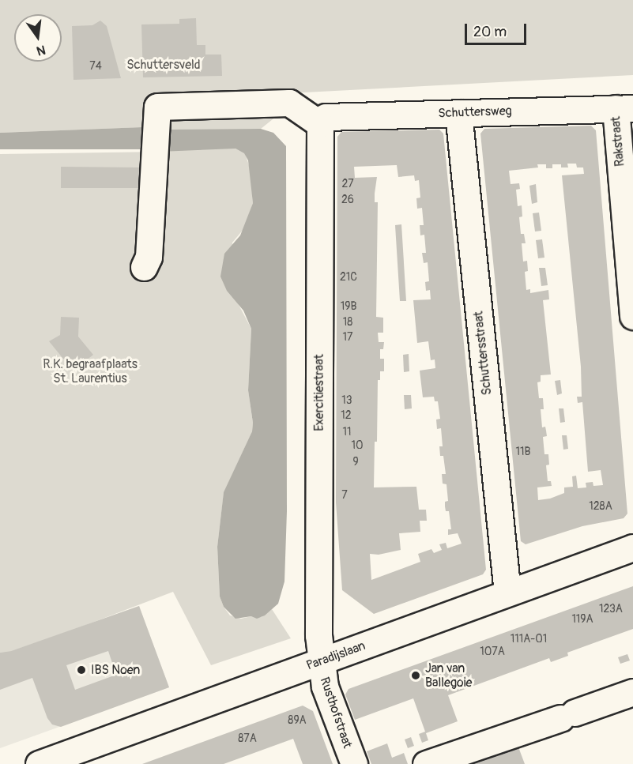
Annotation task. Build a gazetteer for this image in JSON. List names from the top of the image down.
{
  "streets": {
    "street": [
      "Schuttersweg",
      "Rakstraat",
      "Schuttersstraat",
      "Exercitiestraat",
      "Paradijslaan",
      "Rusthofstraat"
    ]
  },
  "crossings": [
    ["Schuttersweg", "Rakstraat"],
    ["Schuttersweg", "Schuttersstraat"],
    ["Schuttersweg", "Exercitiestraat"],
    ["Schuttersstraat", "Paradijslaan"],
    ["Exercitiestraat", "Paradijslaan"],
    ["Exercitiestraat", "Rusthofstraat"],
    ["Paradijslaan", "Rusthofstraat"]
  ],
  "parks": ["Schuttersveld", "R.K. begraafplaats St. Laurentius"],
  "places": ["IBS Noen", "Jan van Ballegoie"],
  "house_numbers": [
    "74",
    "27",
    "26",
    "21C",
    "19B",
    "18",
    "17",
    "13",
    "12",
    "11",
    "10",
    "11B",
    "9",
    "7",
    "128A",
    "123A",
    "119A",
    "111A-01",
    "107A",
    "89A",
    "87A"
  ],
  "scale_bar": "20 m",
  "north": "bottom"
}
